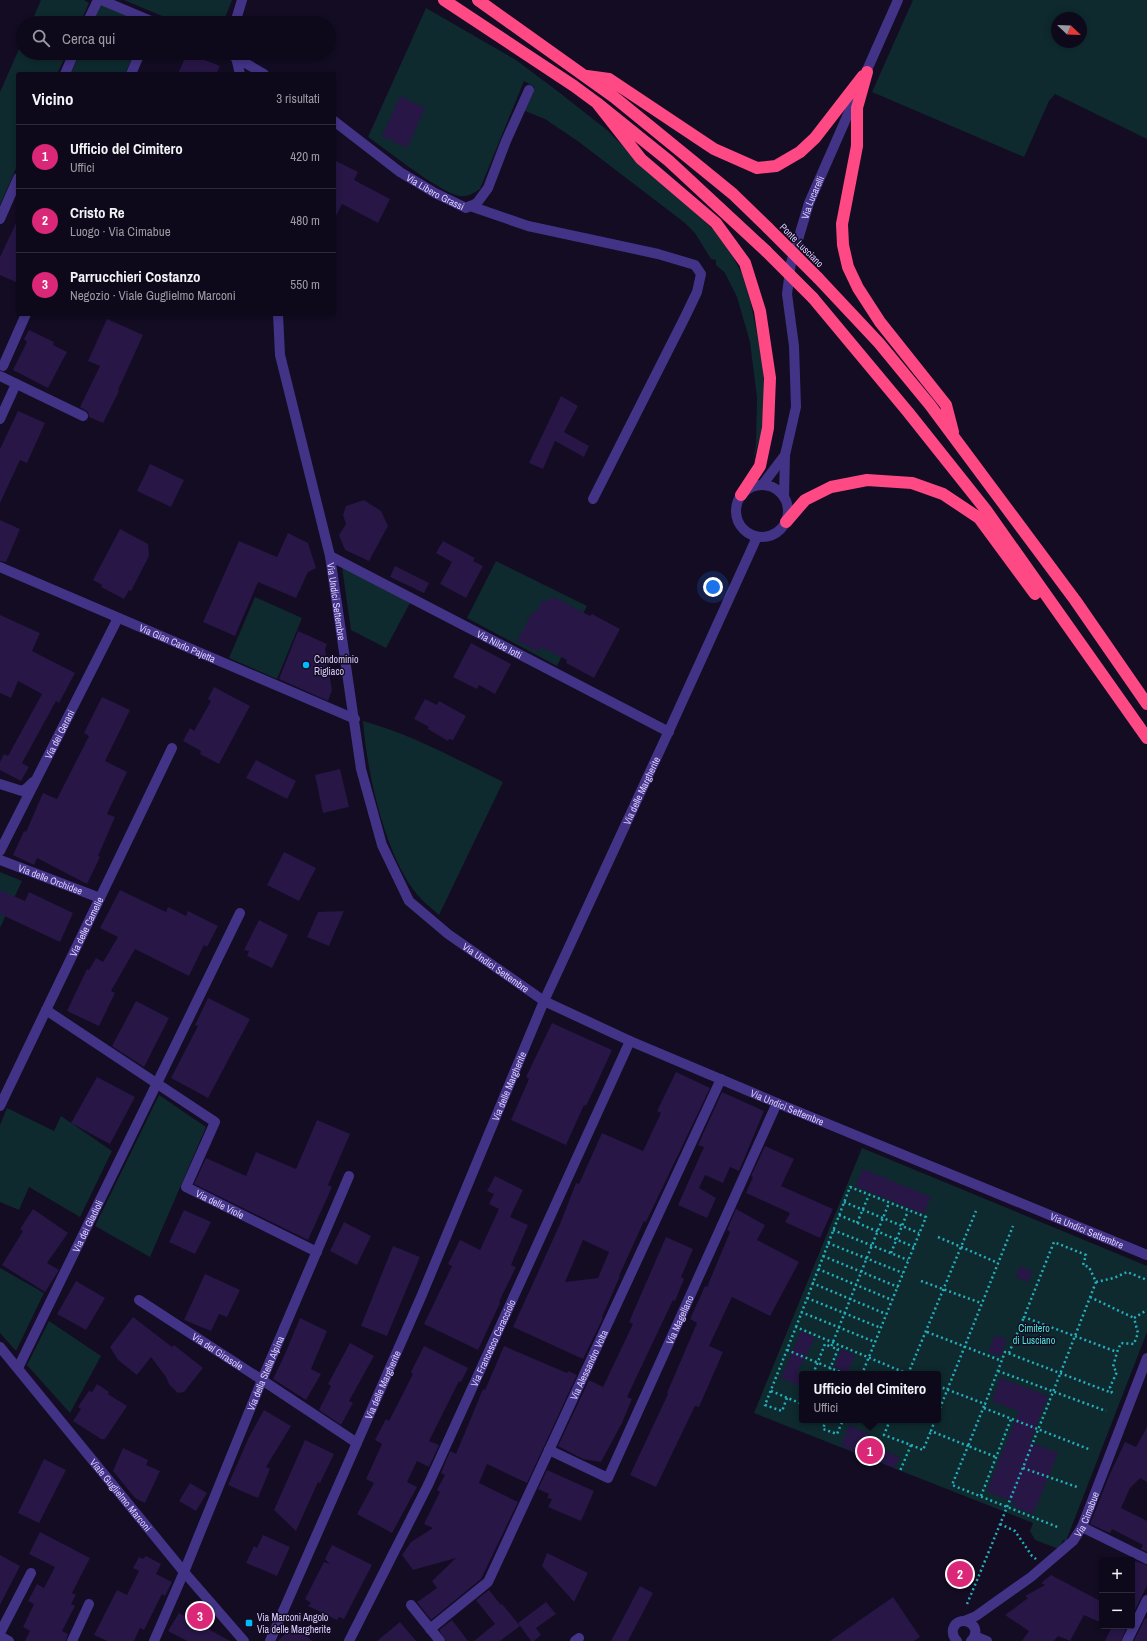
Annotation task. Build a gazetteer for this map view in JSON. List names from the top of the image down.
{
  "streets": {
    "highway": ["Ponte Lusciano"],
    "street": [
      "Via Libero Grassi",
      "Via Lucarelli",
      "Via Undici Settembre",
      "Via Gian Carlo Pajetta",
      "Via Nilde Iotti",
      "Via dei Gerani",
      "Via delle Margherite",
      "Via delle Orchidee",
      "Via delle Camelie",
      "Via delle Viole",
      "Via dei Gladioli",
      "Via Magellano",
      "Via Francesco Caracciolo",
      "Via del Girasole",
      "Via Alessandro Volta",
      "Via della Stella Alpina",
      "Viale Guglielmo Marconi",
      "Via Cimabue"
    ]
  },
  "crossings": [
    ["Via Lucarelli", "Via delle Margherite"],
    ["Via Undici Settembre", "Via Gian Carlo Pajetta"],
    ["Via Undici Settembre", "Via Nilde Iotti"],
    ["Via Undici Settembre", "Via delle Margherite"],
    ["Via Undici Settembre", "Via Magellano"],
    ["Via Undici Settembre", "Via Francesco Caracciolo"],
    ["Via Undici Settembre", "Via Alessandro Volta"],
    ["Via Gian Carlo Pajetta", "Via dei Gerani"],
    ["Via Nilde Iotti", "Via delle Margherite"],
    ["Via delle Margherite", "Via del Girasole"],
    ["Via delle Orchidee", "Via delle Camelie"],
    ["Via delle Viole", "Via dei Gladioli"],
    ["Via delle Viole", "Via della Stella Alpina"],
    ["Via dei Gladioli", "Viale Guglielmo Marconi"],
    ["Via Magellano", "Via Alessandro Volta"],
    ["Via del Girasole", "Via della Stella Alpina"],
    ["Via della Stella Alpina", "Viale Guglielmo Marconi"]
  ],
  "parks": ["Cimitero di Lusciano"],
  "places": {
    "other": ["Condominio Rigliaco"],
    "transit": ["Via Marconi Angolo Via delle Margherite"]
  },
  "north": "bottom right",
  "page": {
    "search": "Cerca qui",
    "heading": ["Vicino", "3 risultati"],
    "list": [
      {
        "mark": "1",
        "name": "Ufficio del Cimitero",
        "note": "Uffici",
        "value": "420 m"
      },
      {
        "mark": "2",
        "name": "Cristo Re",
        "note": "Luogo · Via Cimabue",
        "value": "480 m"
      },
      {
        "mark": "3",
        "name": "Parrucchieri Costanzo",
        "note": "Negozio · Viale Guglielmo Marconi",
        "value": "550 m"
      }
    ],
    "popup": ["Ufficio del Cimitero", "Uffici"],
    "pins": ["1", "2", "3"],
    "map_buttons": ["+", "−"]
  }
}
